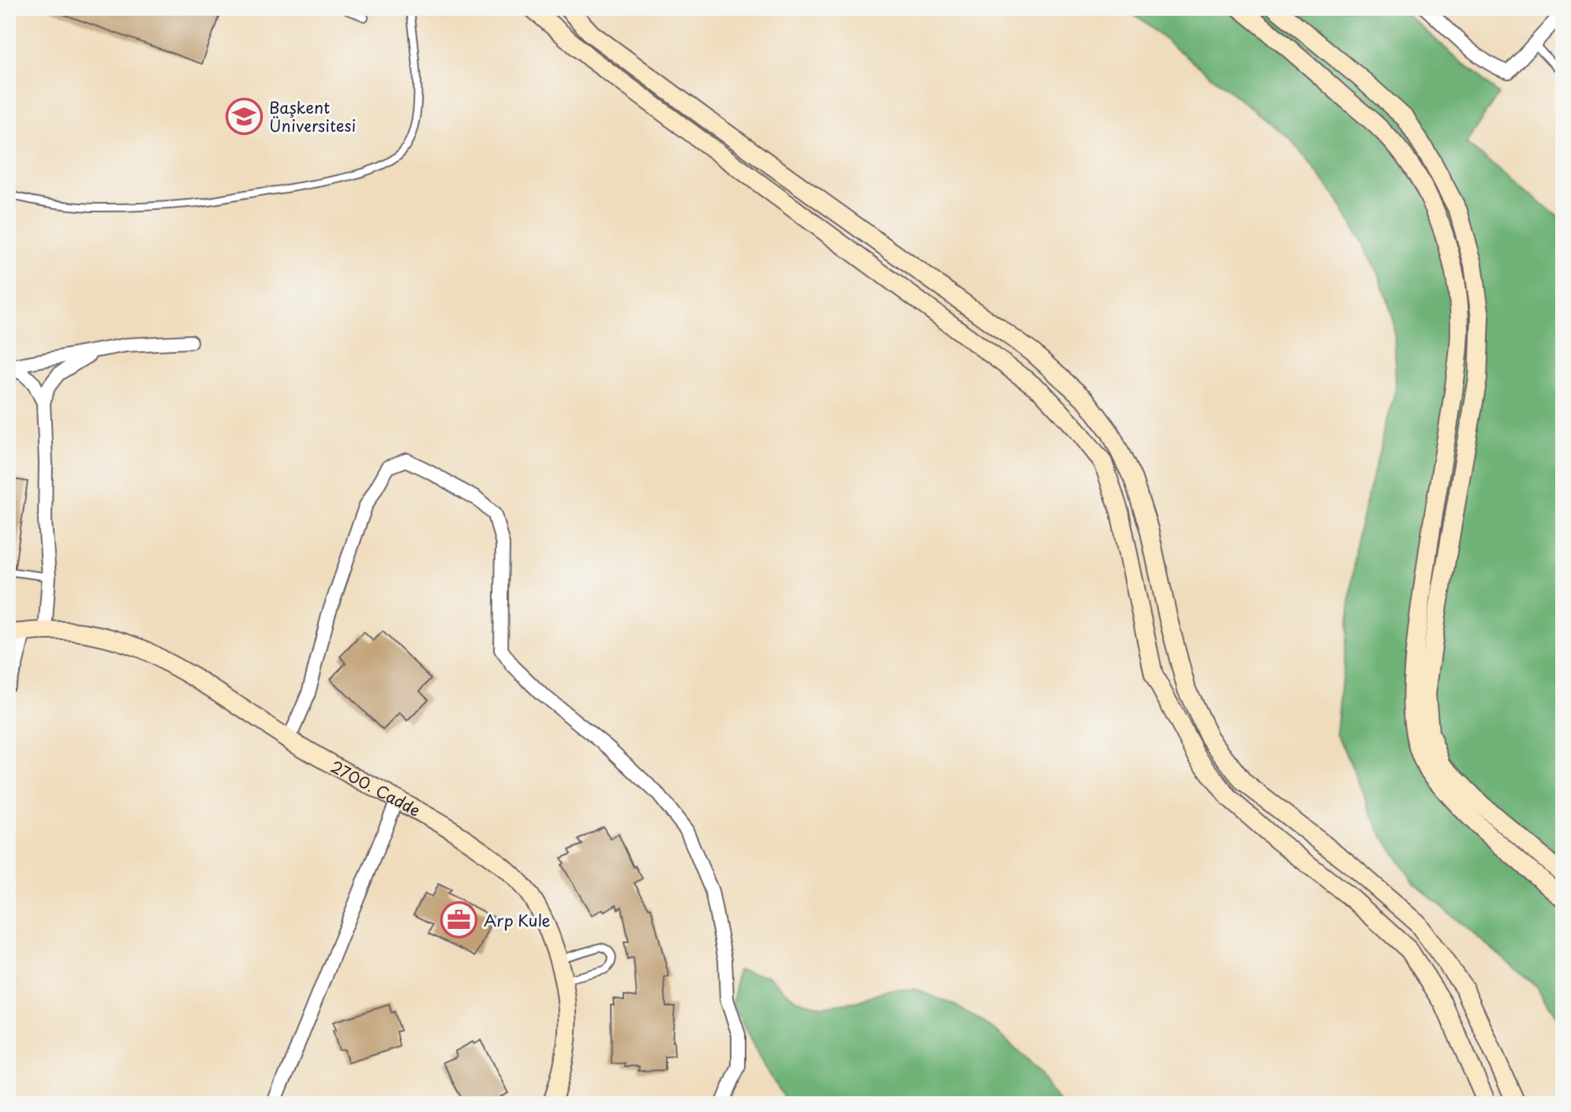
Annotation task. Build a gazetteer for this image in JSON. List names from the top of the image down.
{
  "streets": {
    "street": ["2700. Cadde"]
  },
  "places": {
    "school or university": ["Başkent Üniversitesi"],
    "office": ["Arp Kule"]
  }
}
